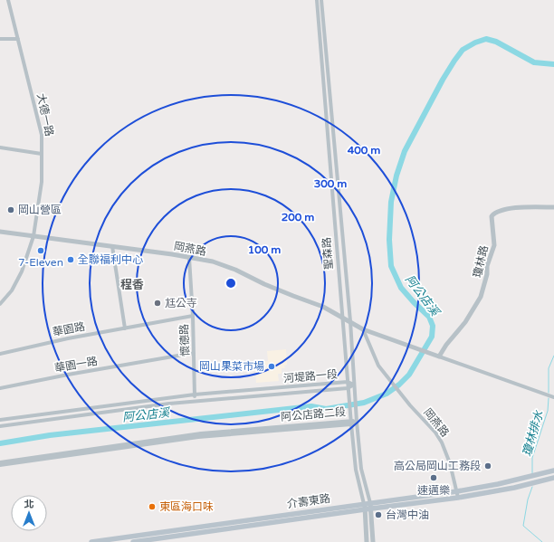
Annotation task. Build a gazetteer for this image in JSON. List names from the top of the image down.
{
  "streets": {
    "main road": ["介壽東路"],
    "street": [
      "大德一路",
      "岡燕路",
      "聖森路",
      "瓊林路",
      "華園路",
      "懷德路",
      "華園一路",
      "河堤路一段",
      "阿公店路二段"
    ]
  },
  "crossings": [
    ["大德一路", "岡燕路"],
    ["岡燕路", "聖森路"],
    ["岡燕路", "瓊林路"],
    ["岡燕路", "懷德路"],
    ["岡燕路", "介壽東路"],
    ["聖森路", "河堤路一段"],
    ["聖森路", "阿公店路二段"],
    ["聖森路", "介壽東路"],
    ["華園路", "懷德路"],
    ["懷德路", "華園一路"],
    ["懷德路", "河堤路一段"]
  ],
  "districts": ["程香"],
  "water": ["阿公店溪", "瓊林排水"],
  "places": [
    "岡山營區",
    "7-Eleven",
    "全聯福利中心",
    "尪公寺",
    "岡山果菜市場",
    "高公局岡山工務段",
    "速邁樂",
    "東區海口味",
    "台灣中油"
  ],
  "north": "top",
  "rings": [
    "400 m",
    "300 m",
    "200 m",
    "100 m"
  ]
}
